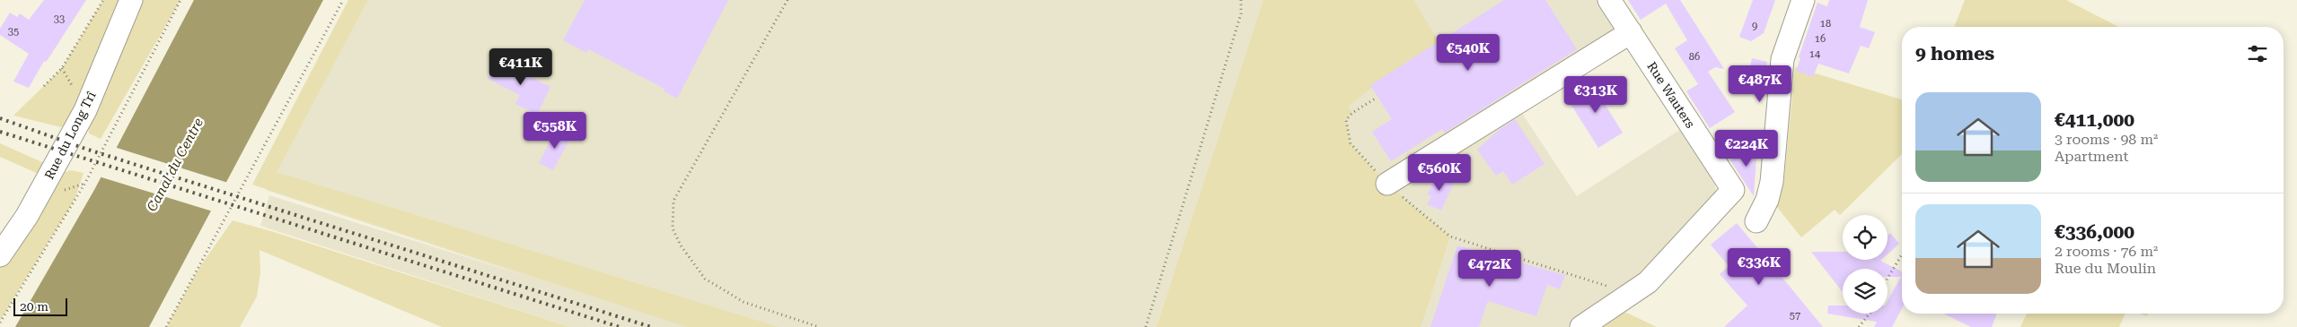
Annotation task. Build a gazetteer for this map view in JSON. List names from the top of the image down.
{
  "streets": {
    "street": ["Rue Wauters", "Rue du Long Trî"]
  },
  "water": ["Canal du Centre"],
  "house_numbers": [
    "33",
    "18",
    "9",
    "35",
    "16",
    "14",
    "86",
    "57"
  ],
  "scale_bar": "20 m",
  "page": {
    "heading": "9 homes",
    "price": [
      "€540K",
      "€411K",
      "€487K",
      "€313K",
      "€558K",
      "€224K",
      "€560K",
      "€336K",
      "€472K"
    ],
    "list": [
      {
        "name": "€411,000",
        "note": "3 rooms · 98 m² · Apartment"
      },
      {
        "name": "€336,000",
        "note": "2 rooms · 76 m² · Rue du Moulin"
      }
    ],
    "scale": "20 m"
  }
}
